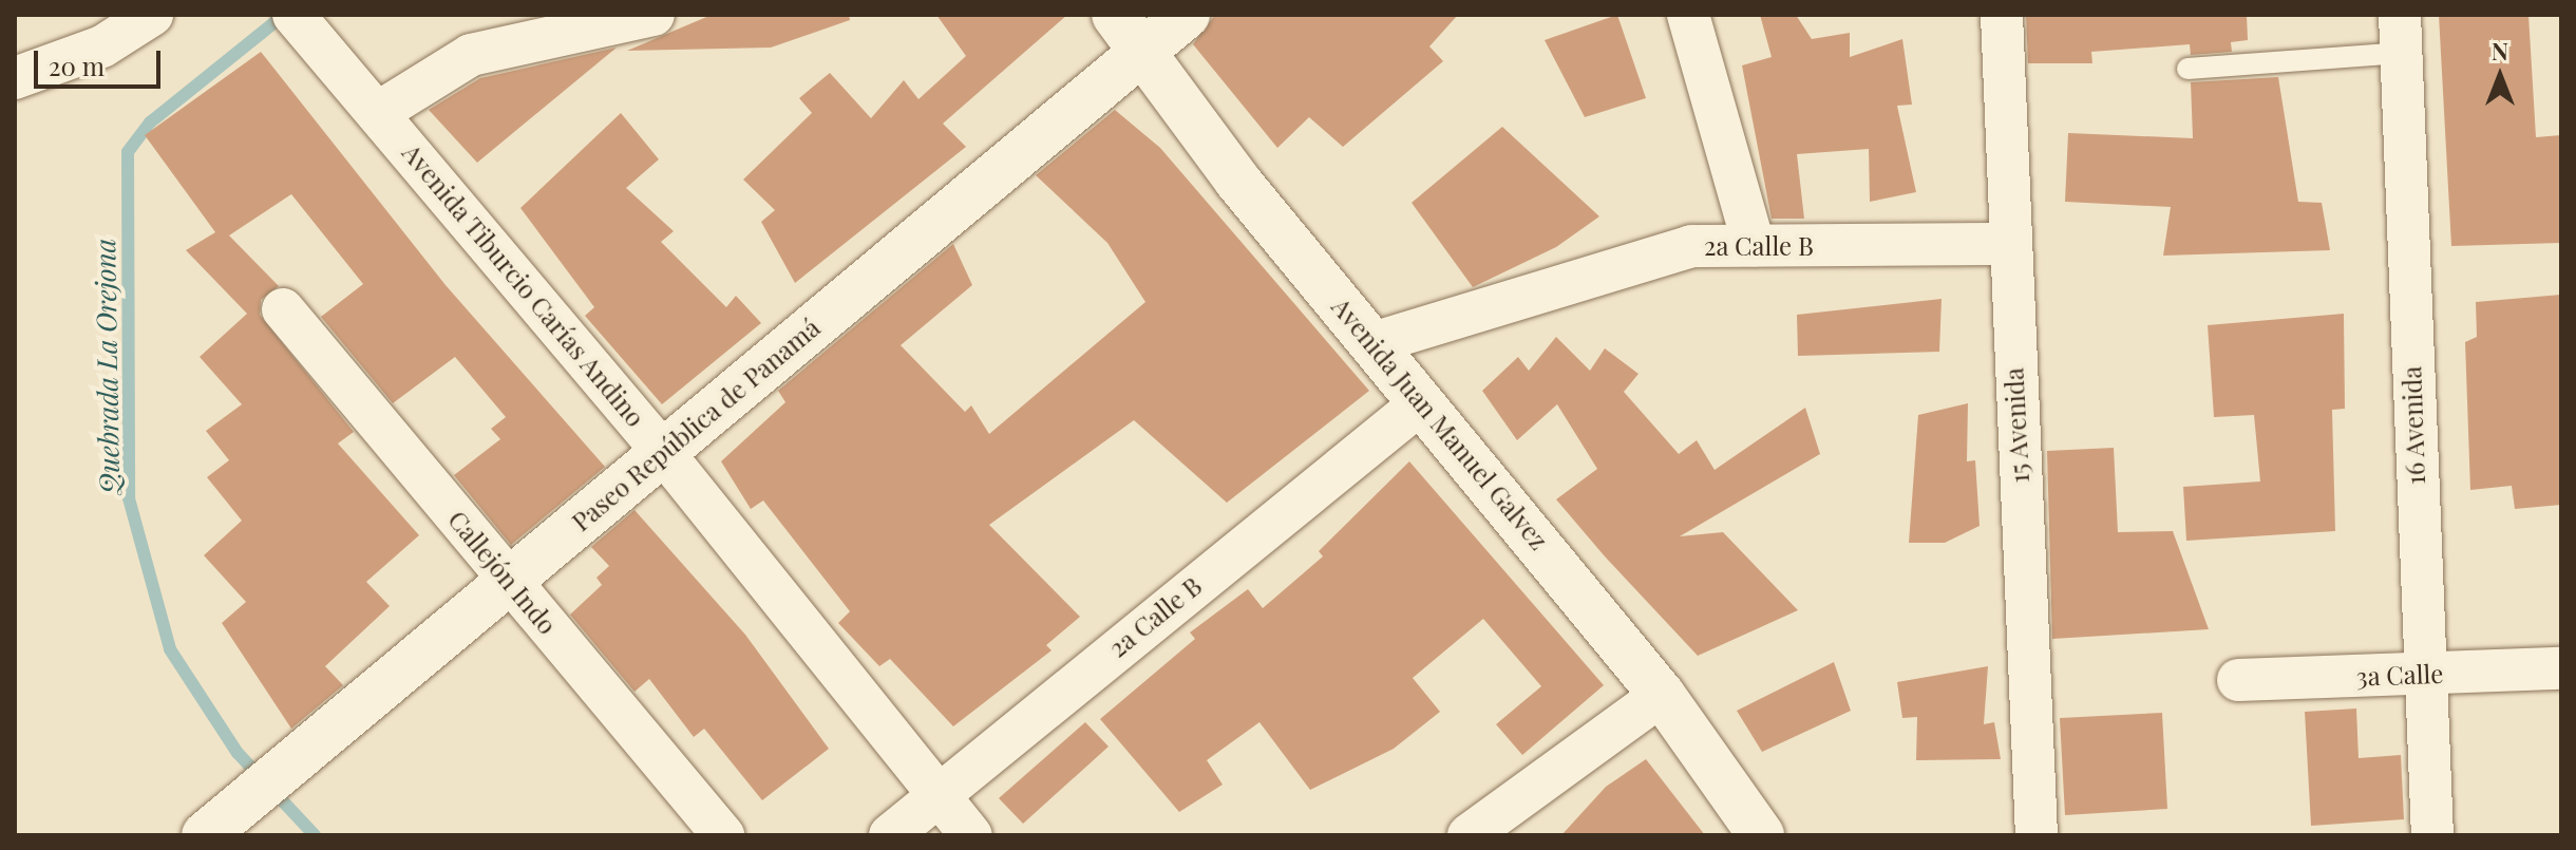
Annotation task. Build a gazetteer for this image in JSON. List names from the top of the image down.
{
  "streets": {
    "street": [
      "2a Calle B",
      "Avenida Tiburcio Carías Andino",
      "Avenida Juan Manuel Galvez",
      "Paseo República de Panamá",
      "15 Avenida",
      "16 Avenida",
      "Callejón Indo",
      "3a Calle"
    ]
  },
  "crossings": [
    ["2a Calle B", "Avenida Tiburcio Carías Andino"],
    ["2a Calle B", "Avenida Juan Manuel Galvez"],
    ["2a Calle B", "15 Avenida"],
    ["Avenida Tiburcio Carías Andino", "Paseo República de Panamá"],
    ["Avenida Juan Manuel Galvez", "Paseo República de Panamá"],
    ["Paseo República de Panamá", "Callejón Indo"],
    ["16 Avenida", "3a Calle"]
  ],
  "water": ["Quebrada La Orejona"],
  "scale_bar": "20 m",
  "north": "top"
}
